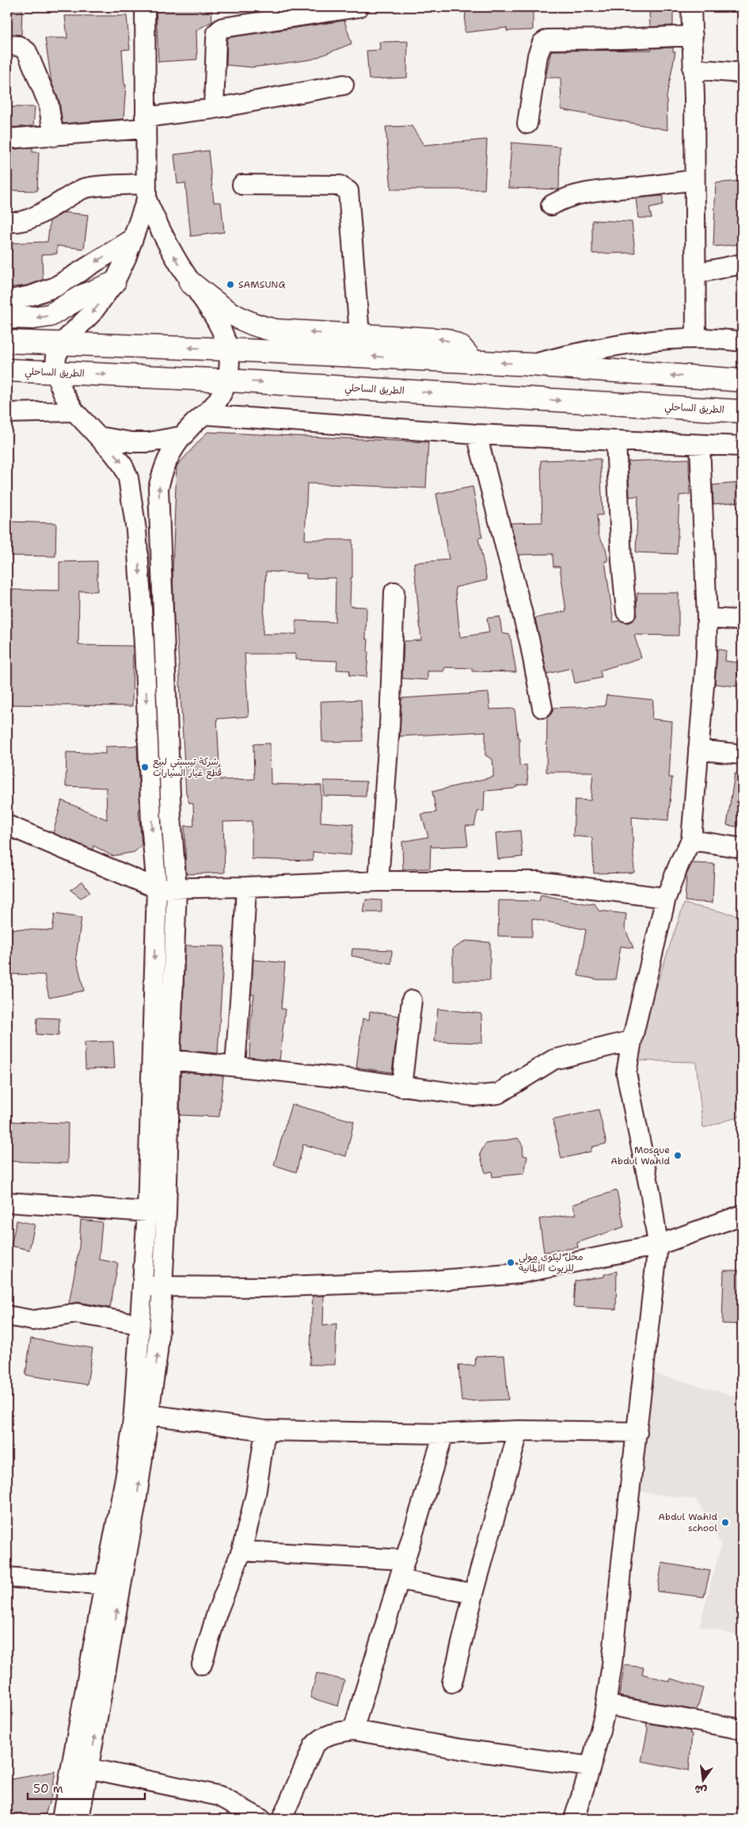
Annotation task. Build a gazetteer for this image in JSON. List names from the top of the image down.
{
  "streets": {
    "highway": ["الطريق الساحلي"]
  },
  "places": [
    "SAMSUNG",
    "شركة تيبستي لبيع قطع غيار السيارات",
    "Mosque Abdul Wahid",
    "محل ليكوي مولي للزيوت الألمانية",
    "Abdul Wahid school"
  ],
  "scale_bar": "50 m",
  "north": "bottom"
}
